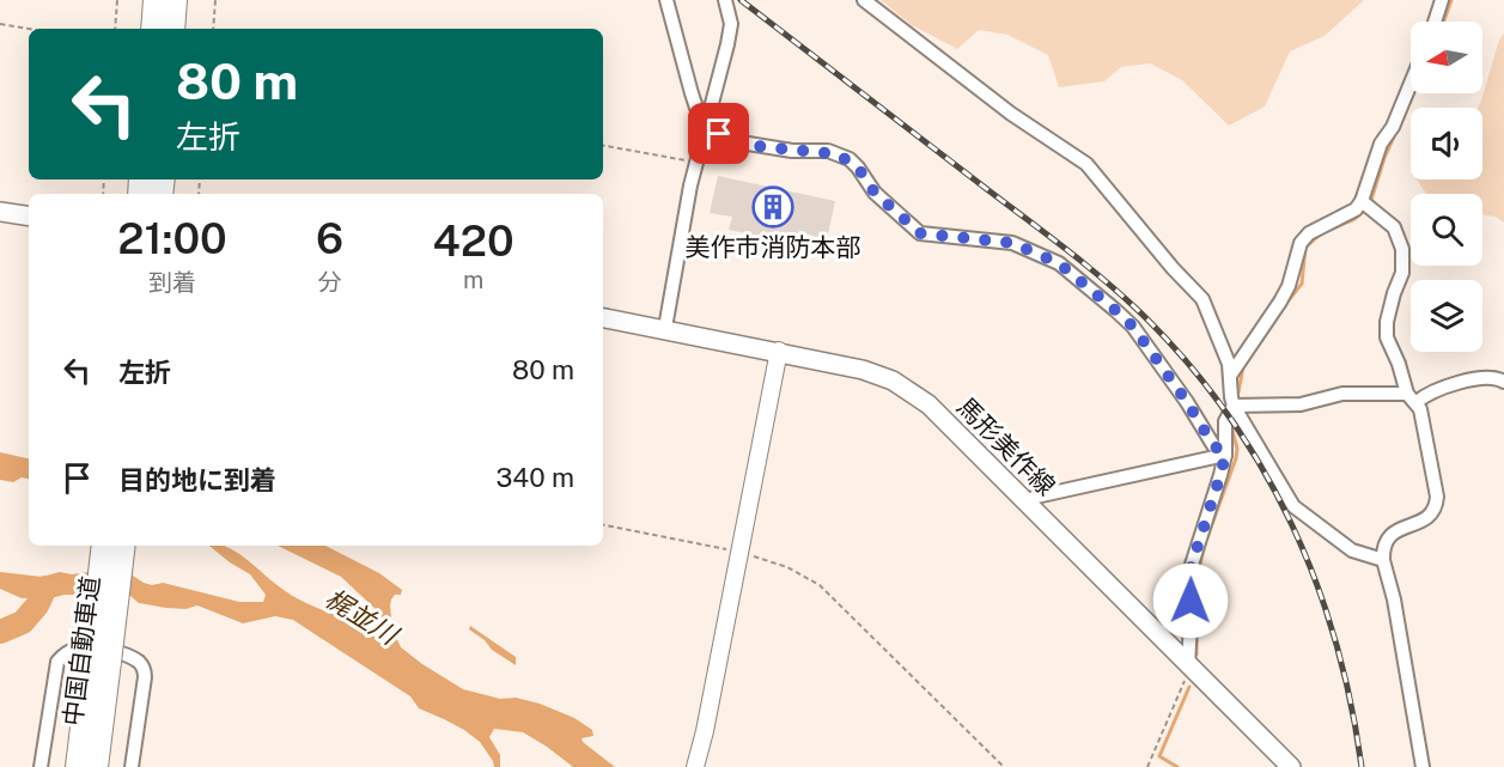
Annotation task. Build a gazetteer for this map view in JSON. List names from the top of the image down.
{
  "streets": {
    "highway": ["中国自動車道"],
    "main road": ["馬形美作線"]
  },
  "water": ["梶並川"],
  "places": {
    "building": ["美作市消防本部"]
  },
  "north": "left",
  "page": {
    "turn": ["80 m", "左折"],
    "eta": [
      "21:00",
      "到着",
      "6",
      "分",
      "420",
      "m"
    ],
    "list": [
      {
        "name": "左折",
        "value": "80 m"
      },
      {
        "name": "目的地に到着",
        "value": "340 m"
      }
    ]
  }
}
